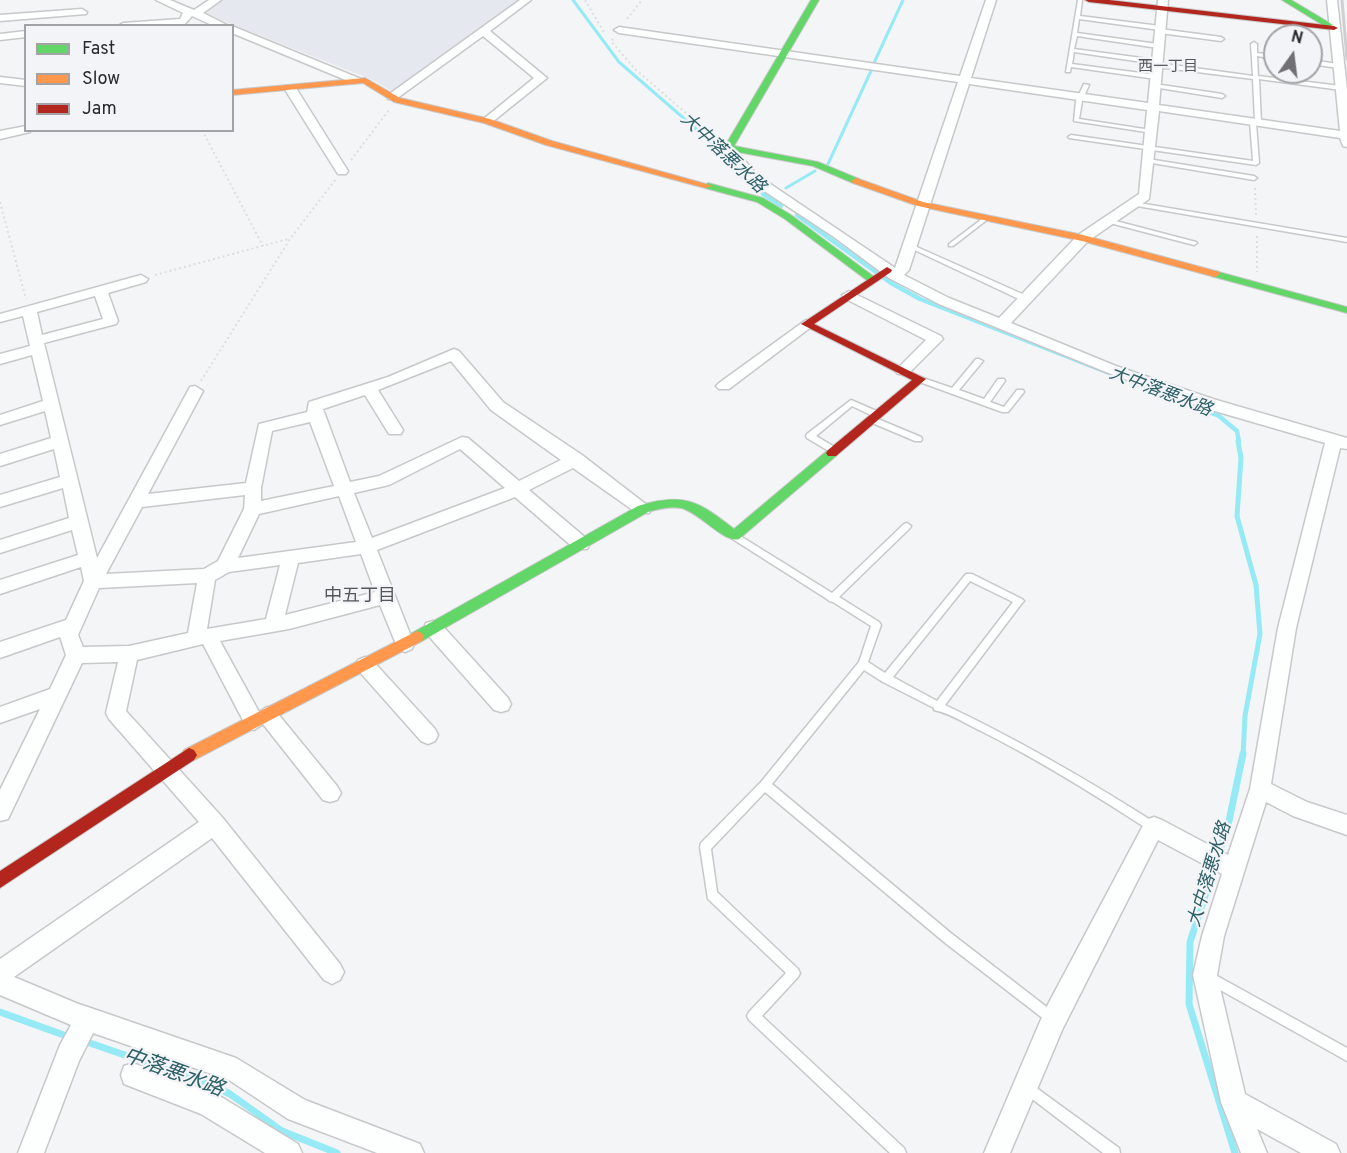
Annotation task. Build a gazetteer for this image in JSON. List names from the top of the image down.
{
  "districts": ["西一丁目", "中五丁目"],
  "water": ["大中落悪水路", "中落悪水路"],
  "legend": ["Fast", "Slow", "Jam"],
  "north": "top"
}
